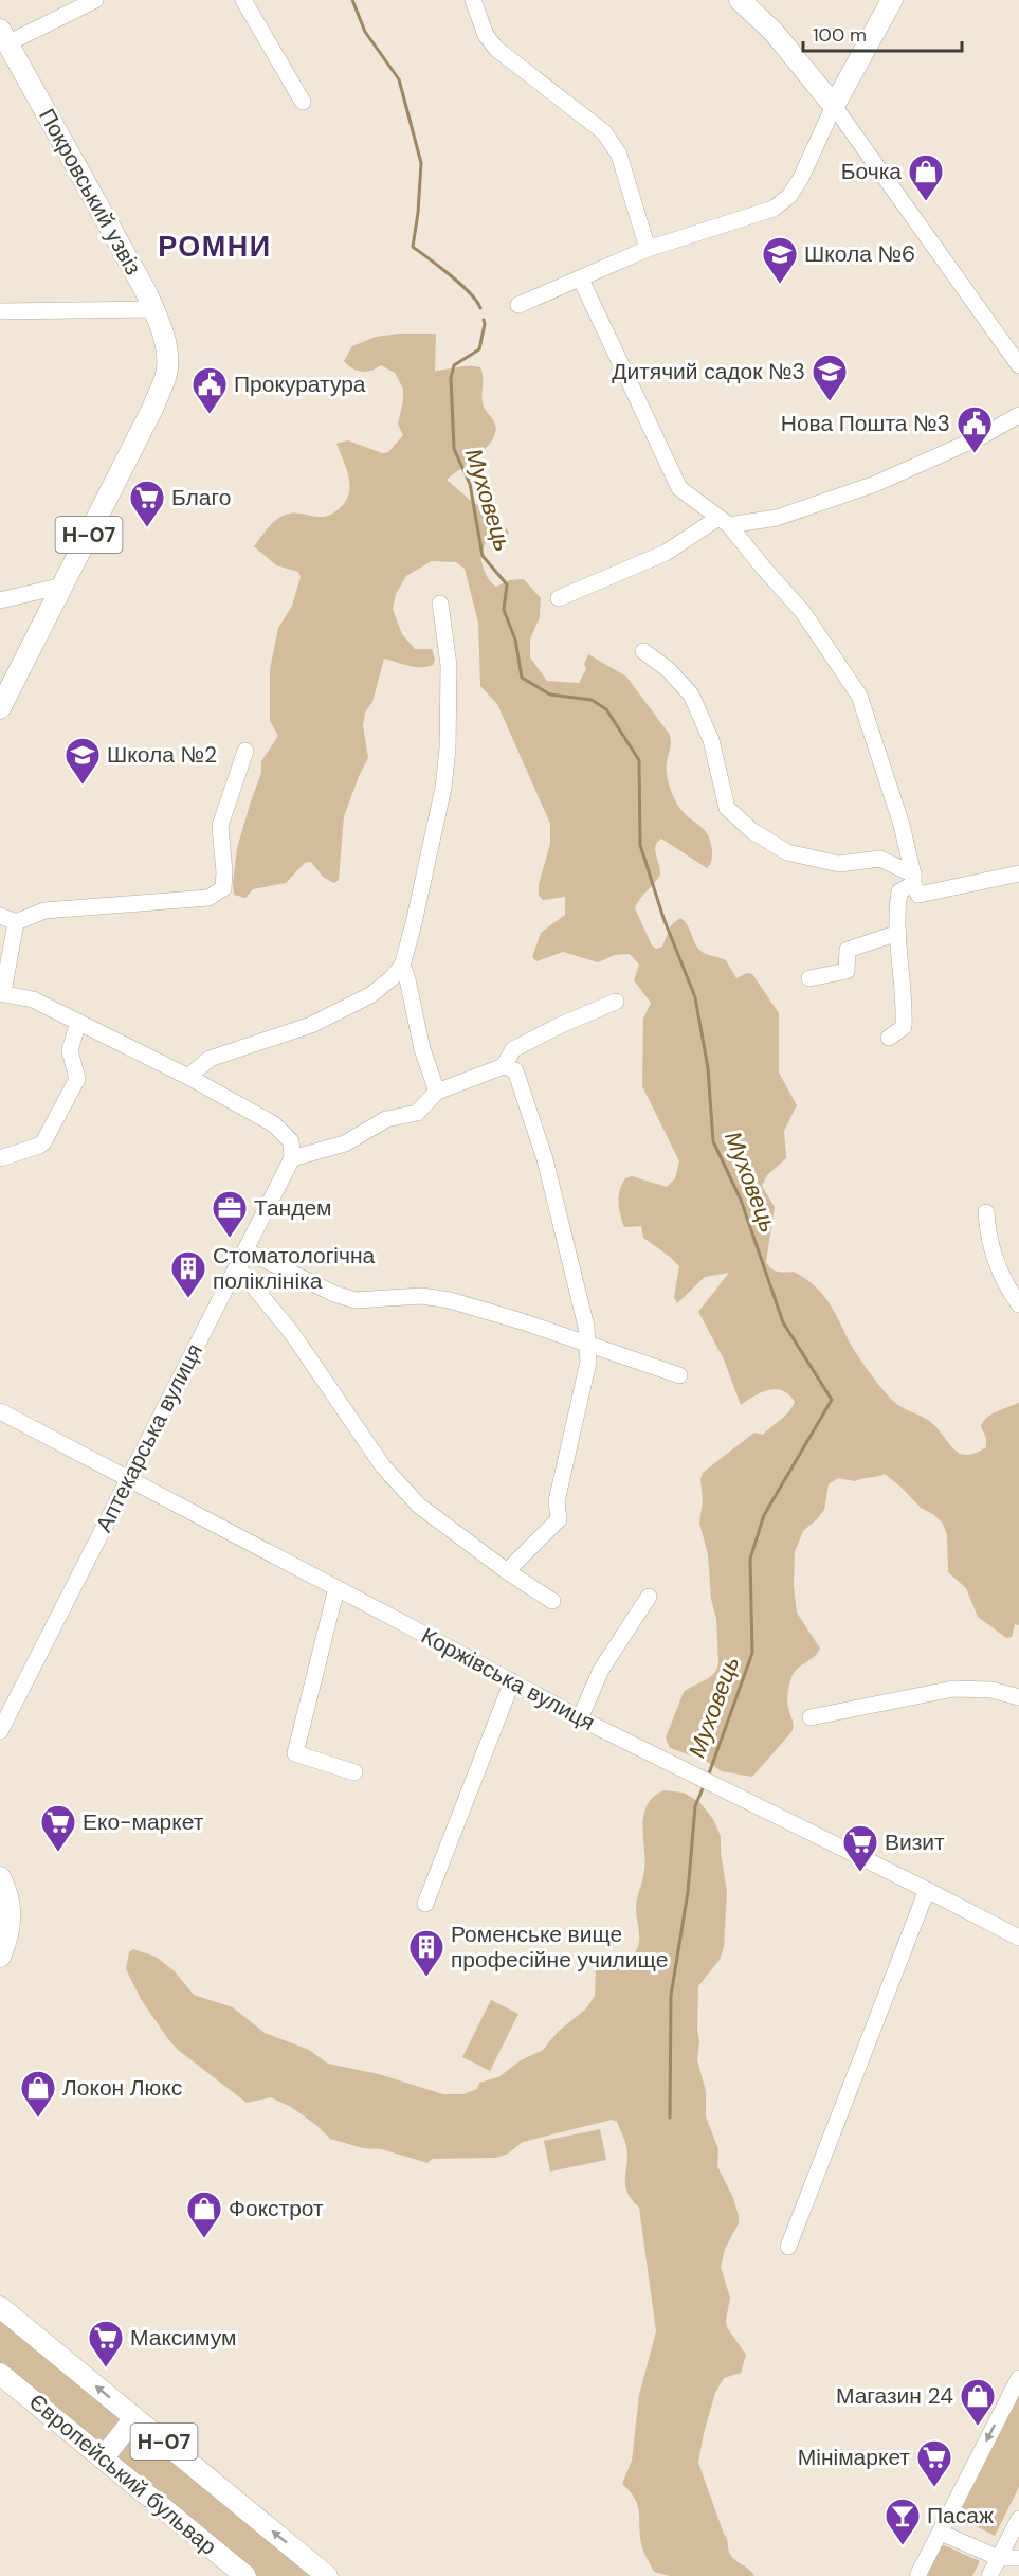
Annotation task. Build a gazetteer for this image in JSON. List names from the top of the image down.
{
  "streets": {
    "main road": ["Покровський узвіз", "Н-07", "Європейський бульвар"],
    "street": ["Аптекарська вулиця", "Коржівська вулиця"]
  },
  "crossings": [
    ["Покровський узвіз", "Н-07"],
    ["Аптекарська вулиця", "Коржівська вулиця"]
  ],
  "districts": ["РОМНИ"],
  "water": ["Муховець"],
  "places": {
    "shop": [
      "Бочка",
      "Локон Люкс",
      "Фокстрот",
      "Магазин 24"
    ],
    "school or university": ["Школа №6", "Дитячий садок №3", "Школа №2"],
    "public building": ["Прокуратура", "Нова Пошта №3"],
    "supermarket": [
      "Благо",
      "Еко-маркет",
      "Визит",
      "Максимум",
      "Мінімаркет"
    ],
    "office": ["Тандем"],
    "building": ["Стоматологічна поліклініка", "Роменське вище професійне училище"],
    "bar": ["Пасаж"]
  },
  "scale_bar": "100 m"
}
